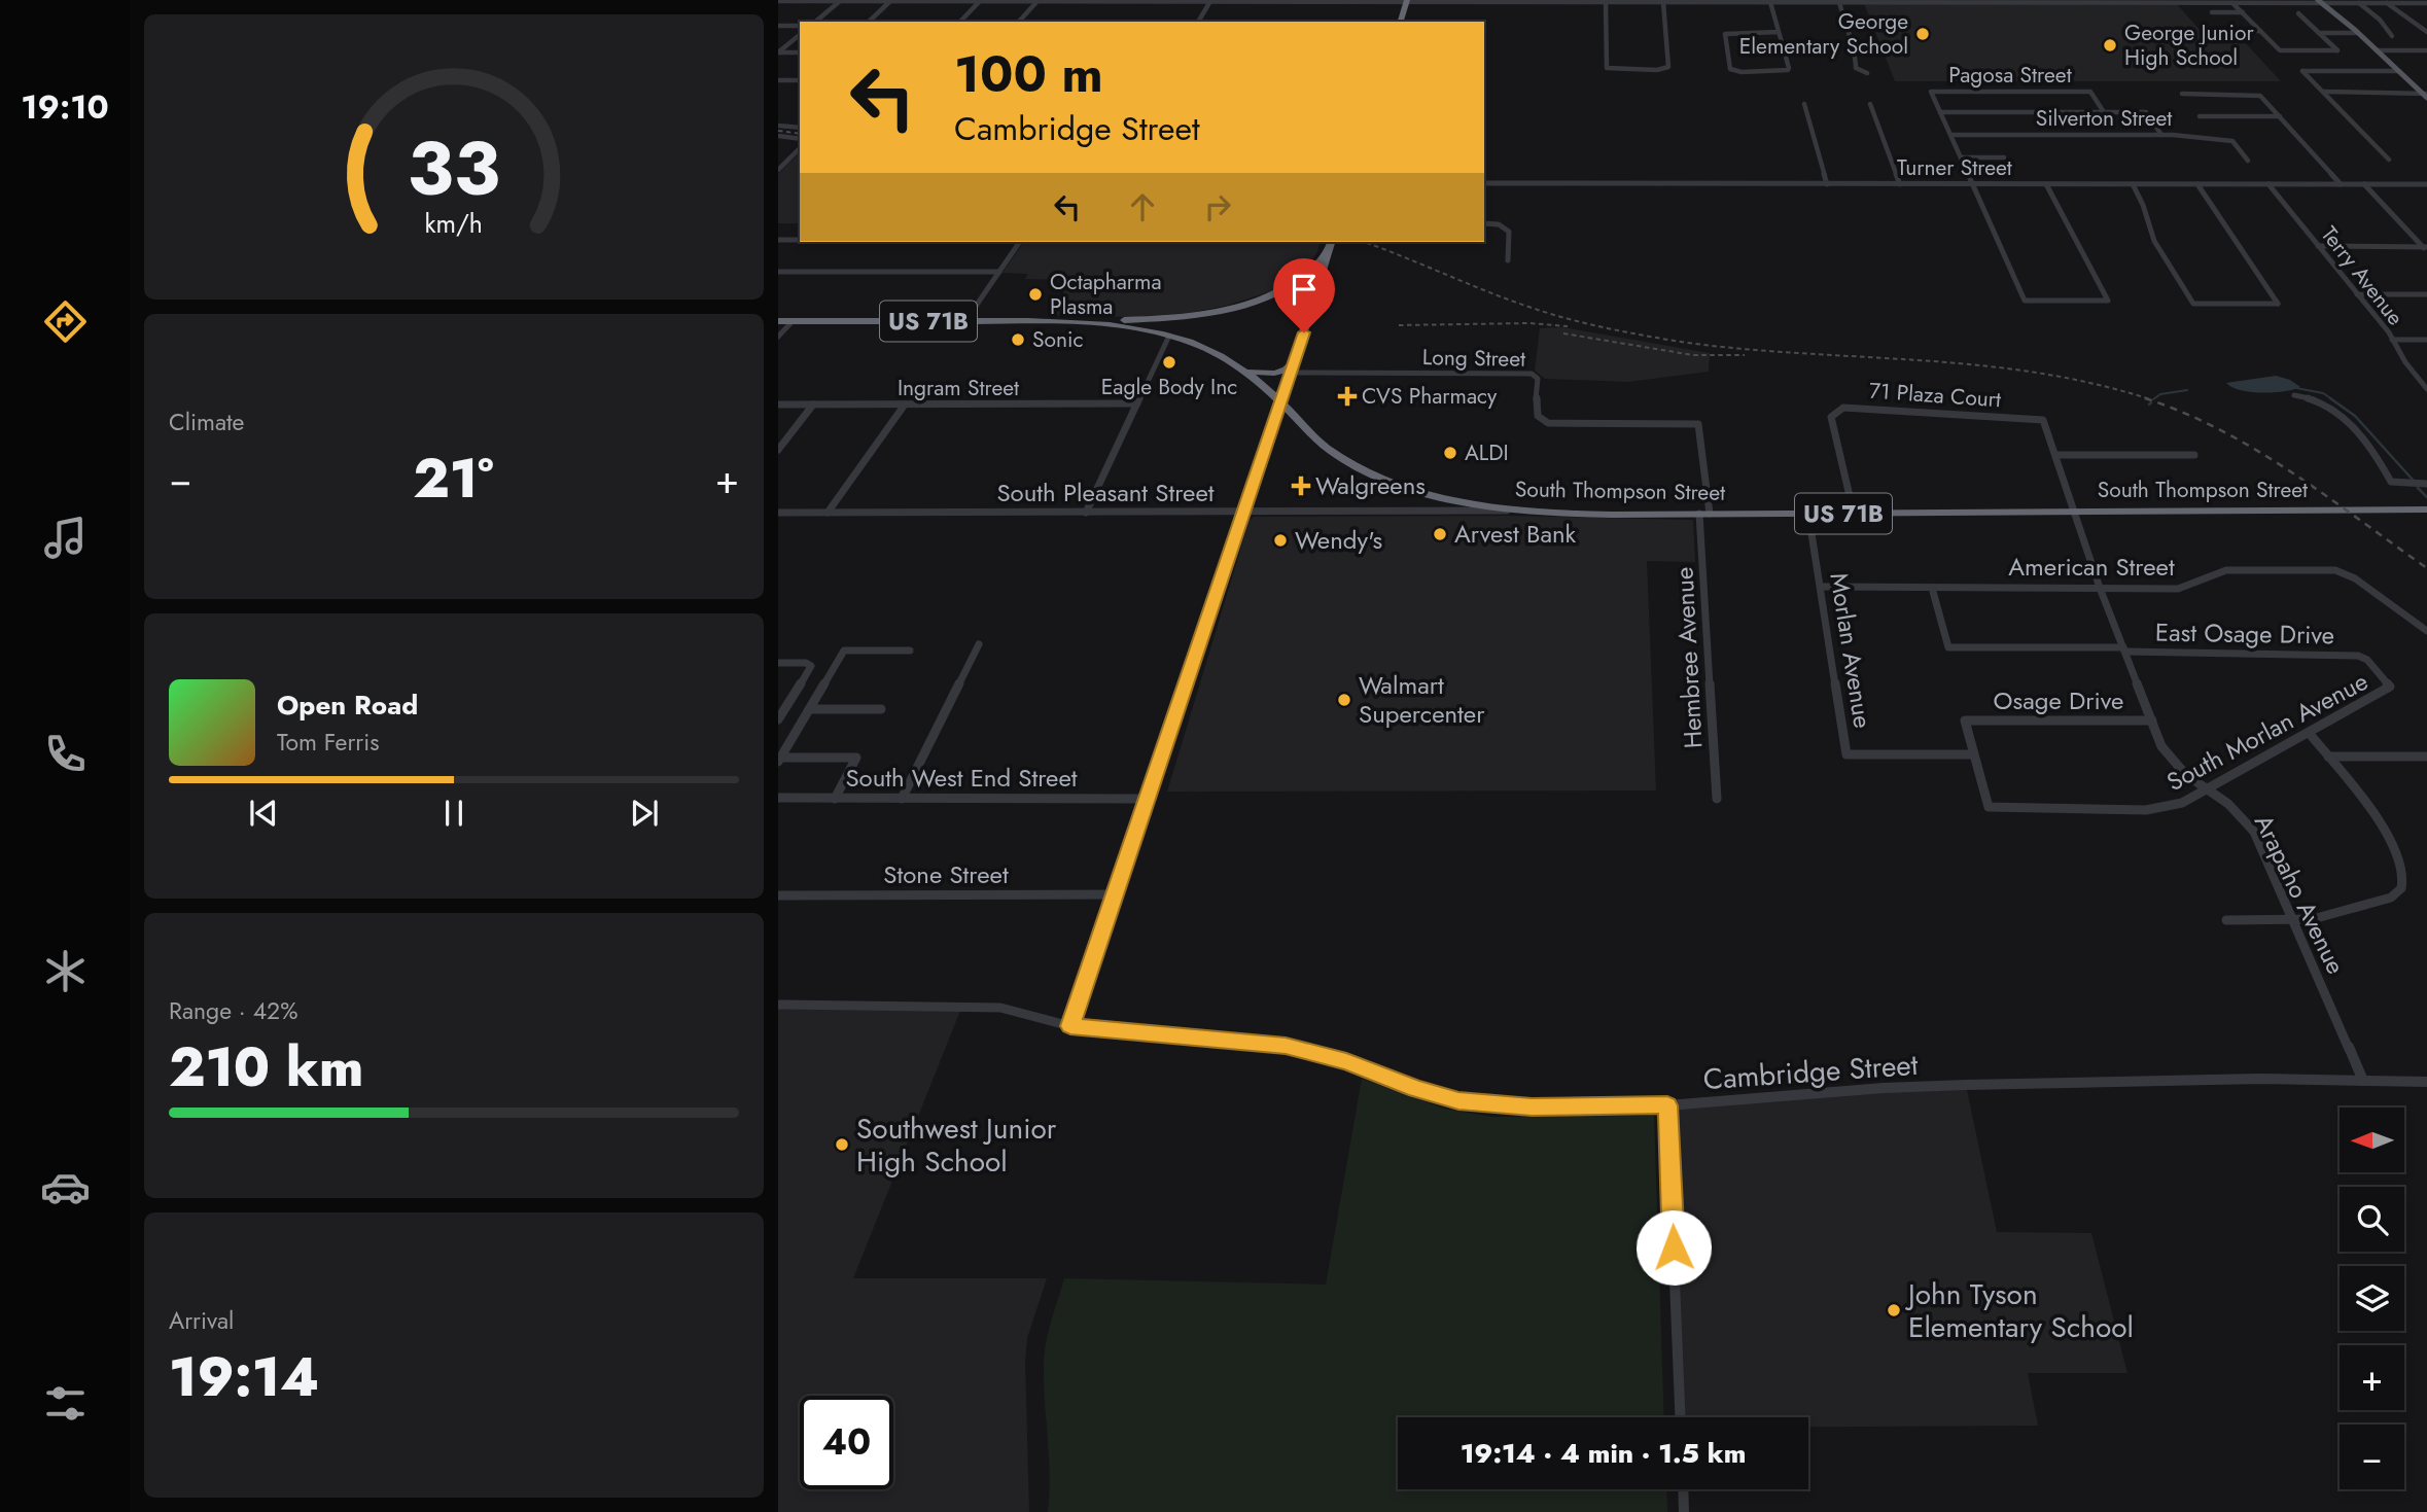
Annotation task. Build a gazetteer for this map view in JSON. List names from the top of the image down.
{
  "streets": {
    "highway": ["US 71B", "South Thompson Street"],
    "street": [
      "Pagosa Street",
      "Silverton Street",
      "Turner Street",
      "Terry Avenue",
      "Long Street",
      "Ingram Street",
      "71 Plaza Court",
      "South Pleasant Street",
      "American Street",
      "East Osage Drive",
      "Morlan Avenue",
      "Hembree Avenue",
      "Osage Drive",
      "South Morlan Avenue",
      "South West End Street",
      "Stone Street",
      "Arapaho Avenue",
      "Cambridge Street"
    ]
  },
  "crossings": [
    ["Turner Street", "Terry Avenue"],
    ["Long Street", "Hembree Avenue"],
    ["71 Plaza Court", "South Thompson Street"],
    ["71 Plaza Court", "Arapaho Avenue"],
    ["South Thompson Street", "South Pleasant Street"],
    ["South Thompson Street", "Morlan Avenue"],
    ["South Thompson Street", "Hembree Avenue"],
    ["South Thompson Street", "Arapaho Avenue"],
    ["American Street", "East Osage Drive"],
    ["American Street", "Morlan Avenue"],
    ["American Street", "Arapaho Avenue"],
    ["East Osage Drive", "South Morlan Avenue"],
    ["East Osage Drive", "Arapaho Avenue"],
    ["Morlan Avenue", "Osage Drive"],
    ["Morlan Avenue", "South Morlan Avenue"],
    ["Osage Drive", "South Morlan Avenue"],
    ["Osage Drive", "Arapaho Avenue"],
    ["South Morlan Avenue", "Arapaho Avenue"],
    ["Arapaho Avenue", "Cambridge Street"]
  ],
  "places": {
    "other": [
      "George Elementary School",
      "George Junior High School",
      "Octapharma Plasma",
      "Sonic",
      "Eagle Body Inc",
      "ALDI",
      "Arvest Bank",
      "Wendy's",
      "Walmart Supercenter",
      "Southwest Junior High School",
      "John Tyson Elementary School"
    ],
    "health": ["CVS Pharmacy", "Walgreens"]
  },
  "north": "left",
  "page": {
    "tabs": "19:10",
    "turn": ["100 m", "Cambridge Street"],
    "tile": [
      "Climate",
      ["Range · 42%", "210 km"],
      ["Arrival", "19:14"]
    ],
    "heat": ["−", "21°", "+"],
    "song": ["Open Road", "Tom Ferris"],
    "map_buttons": ["+", "−"],
    "limit": "40",
    "trip": "19:14 · 4 min · 1.5 km",
    "gauge": ["33", "km/h"]
  }
}
